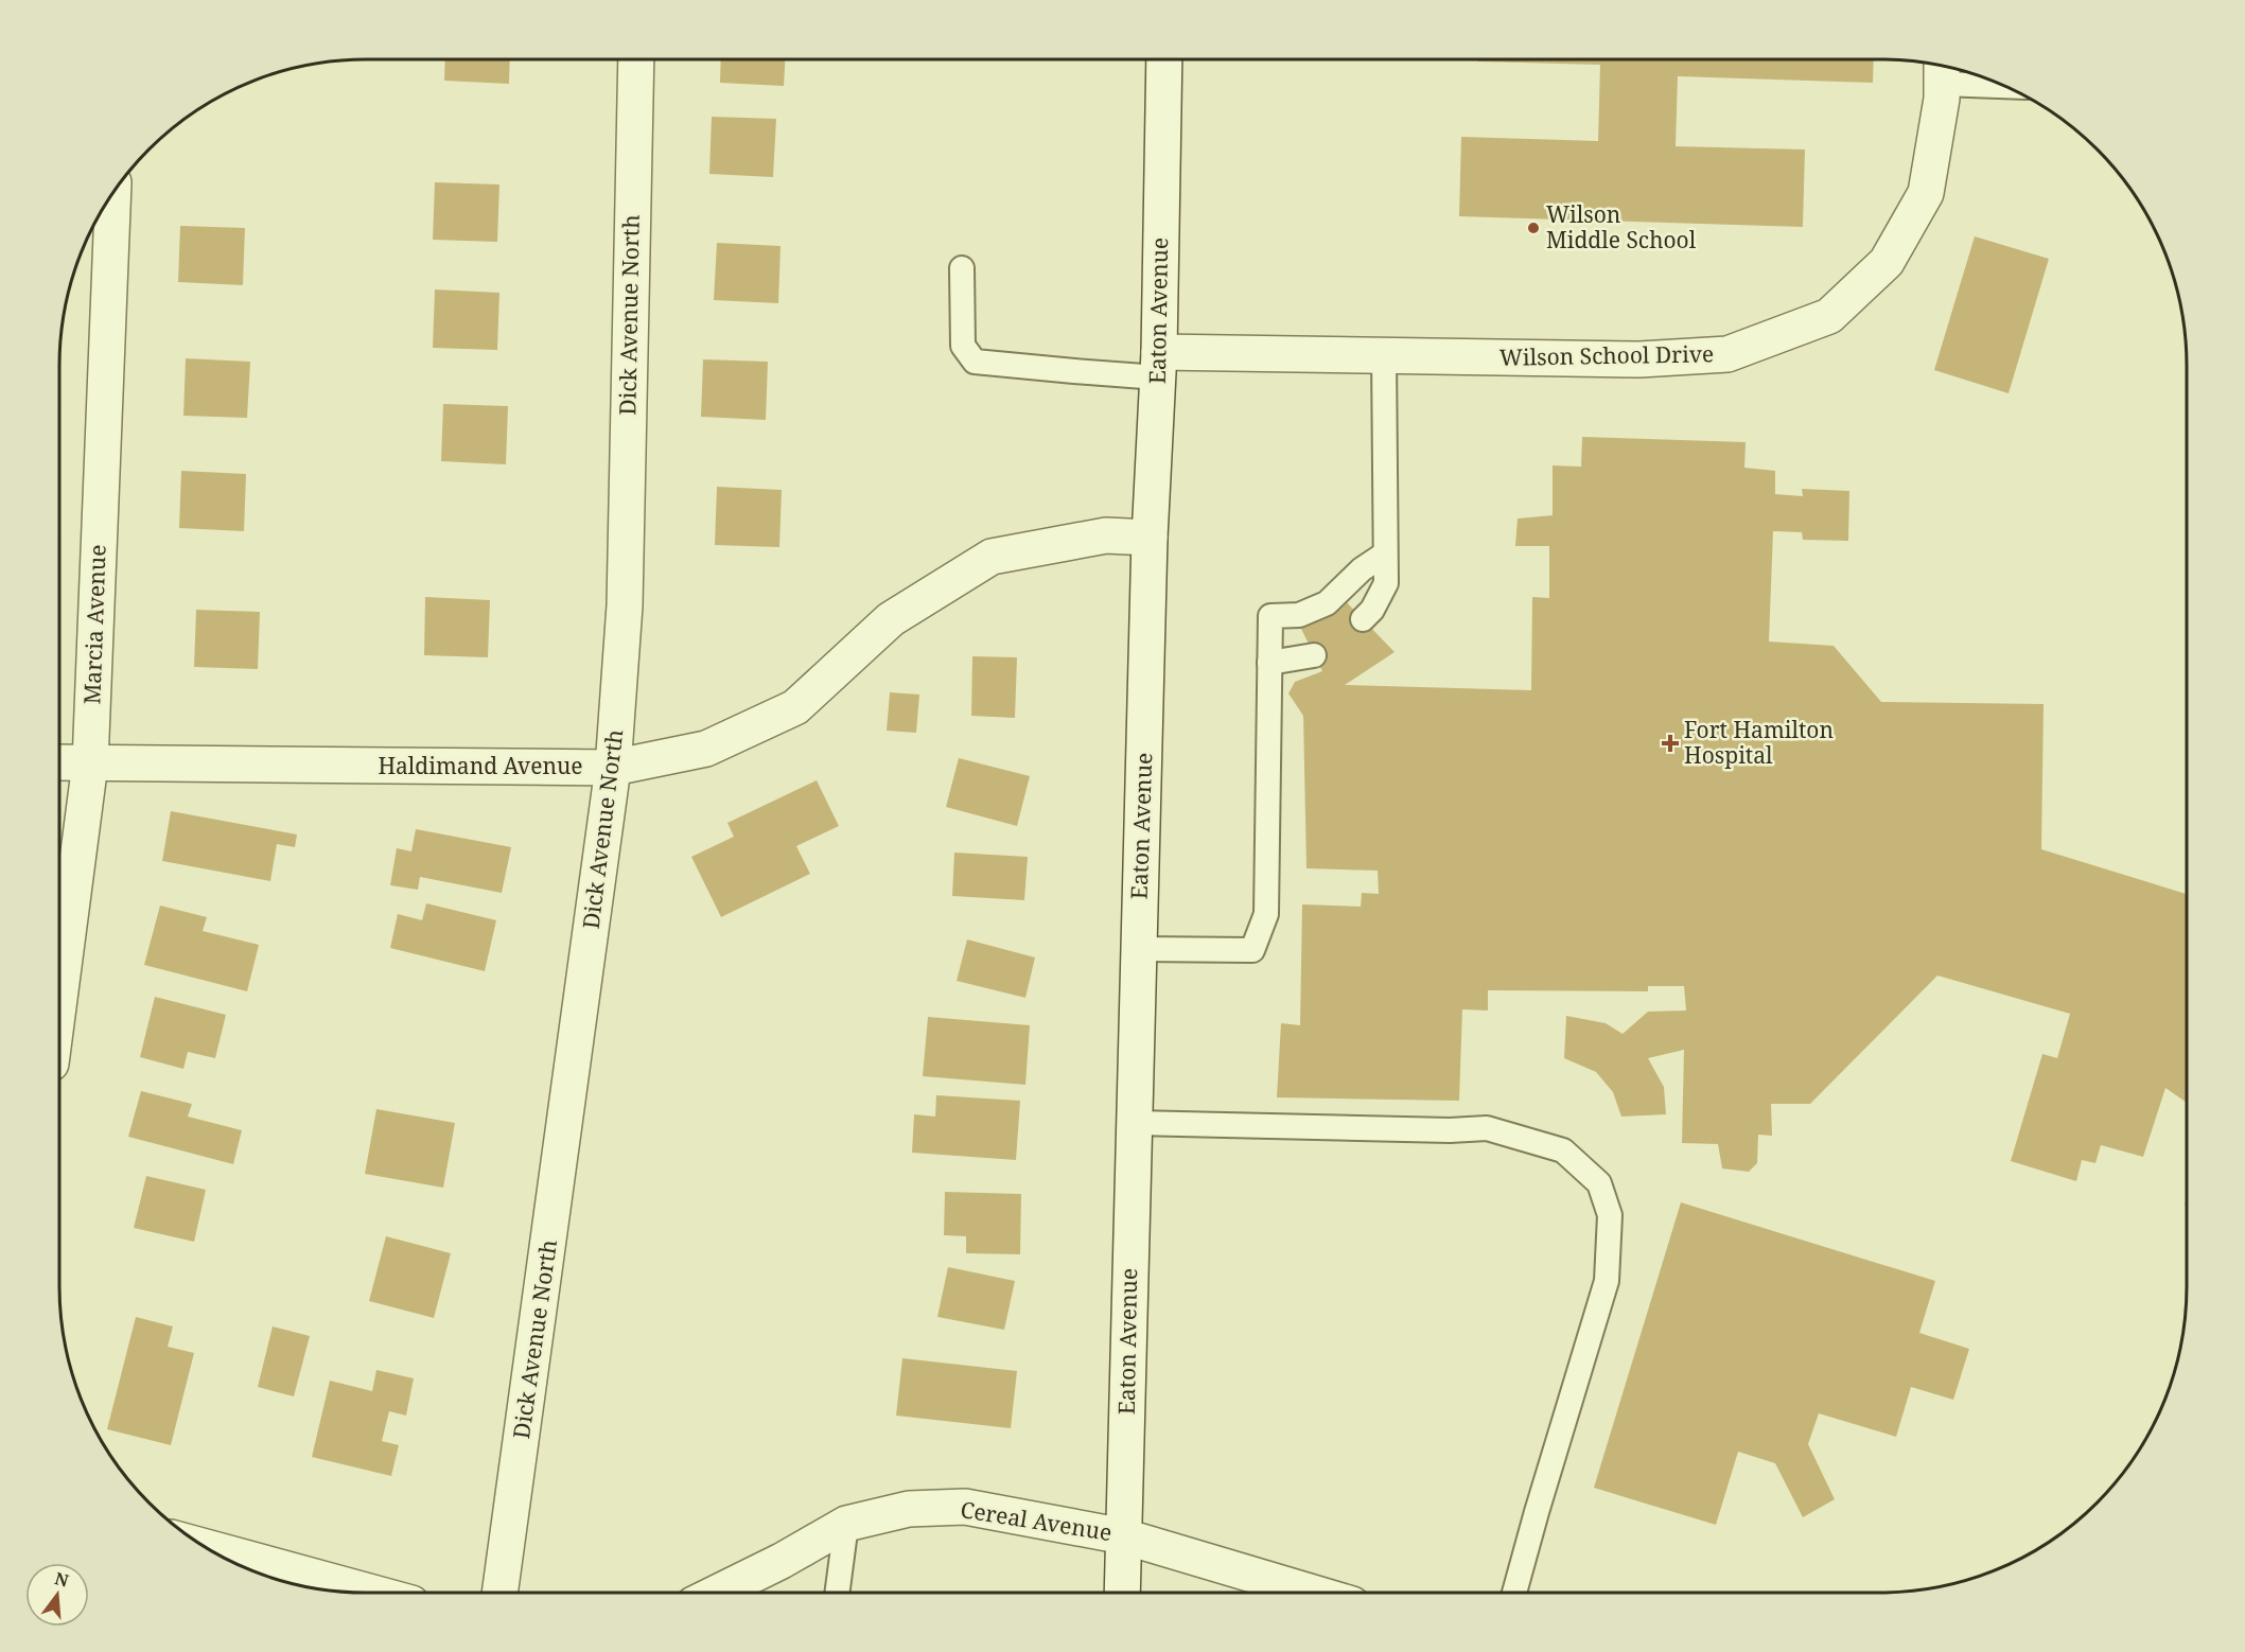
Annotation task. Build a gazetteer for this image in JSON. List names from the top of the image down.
{
  "streets": {
    "street": [
      "Eaton Avenue",
      "Dick Avenue North",
      "Wilson School Drive",
      "Marcia Avenue",
      "Haldimand Avenue",
      "Cereal Avenue"
    ]
  },
  "crossings": [
    ["Eaton Avenue", "Wilson School Drive"],
    ["Eaton Avenue", "Haldimand Avenue"],
    ["Eaton Avenue", "Cereal Avenue"],
    ["Dick Avenue North", "Haldimand Avenue"],
    ["Marcia Avenue", "Haldimand Avenue"]
  ],
  "places": {
    "other": ["Wilson Middle School"],
    "health": ["Fort Hamilton Hospital"]
  },
  "north": "top"
}
